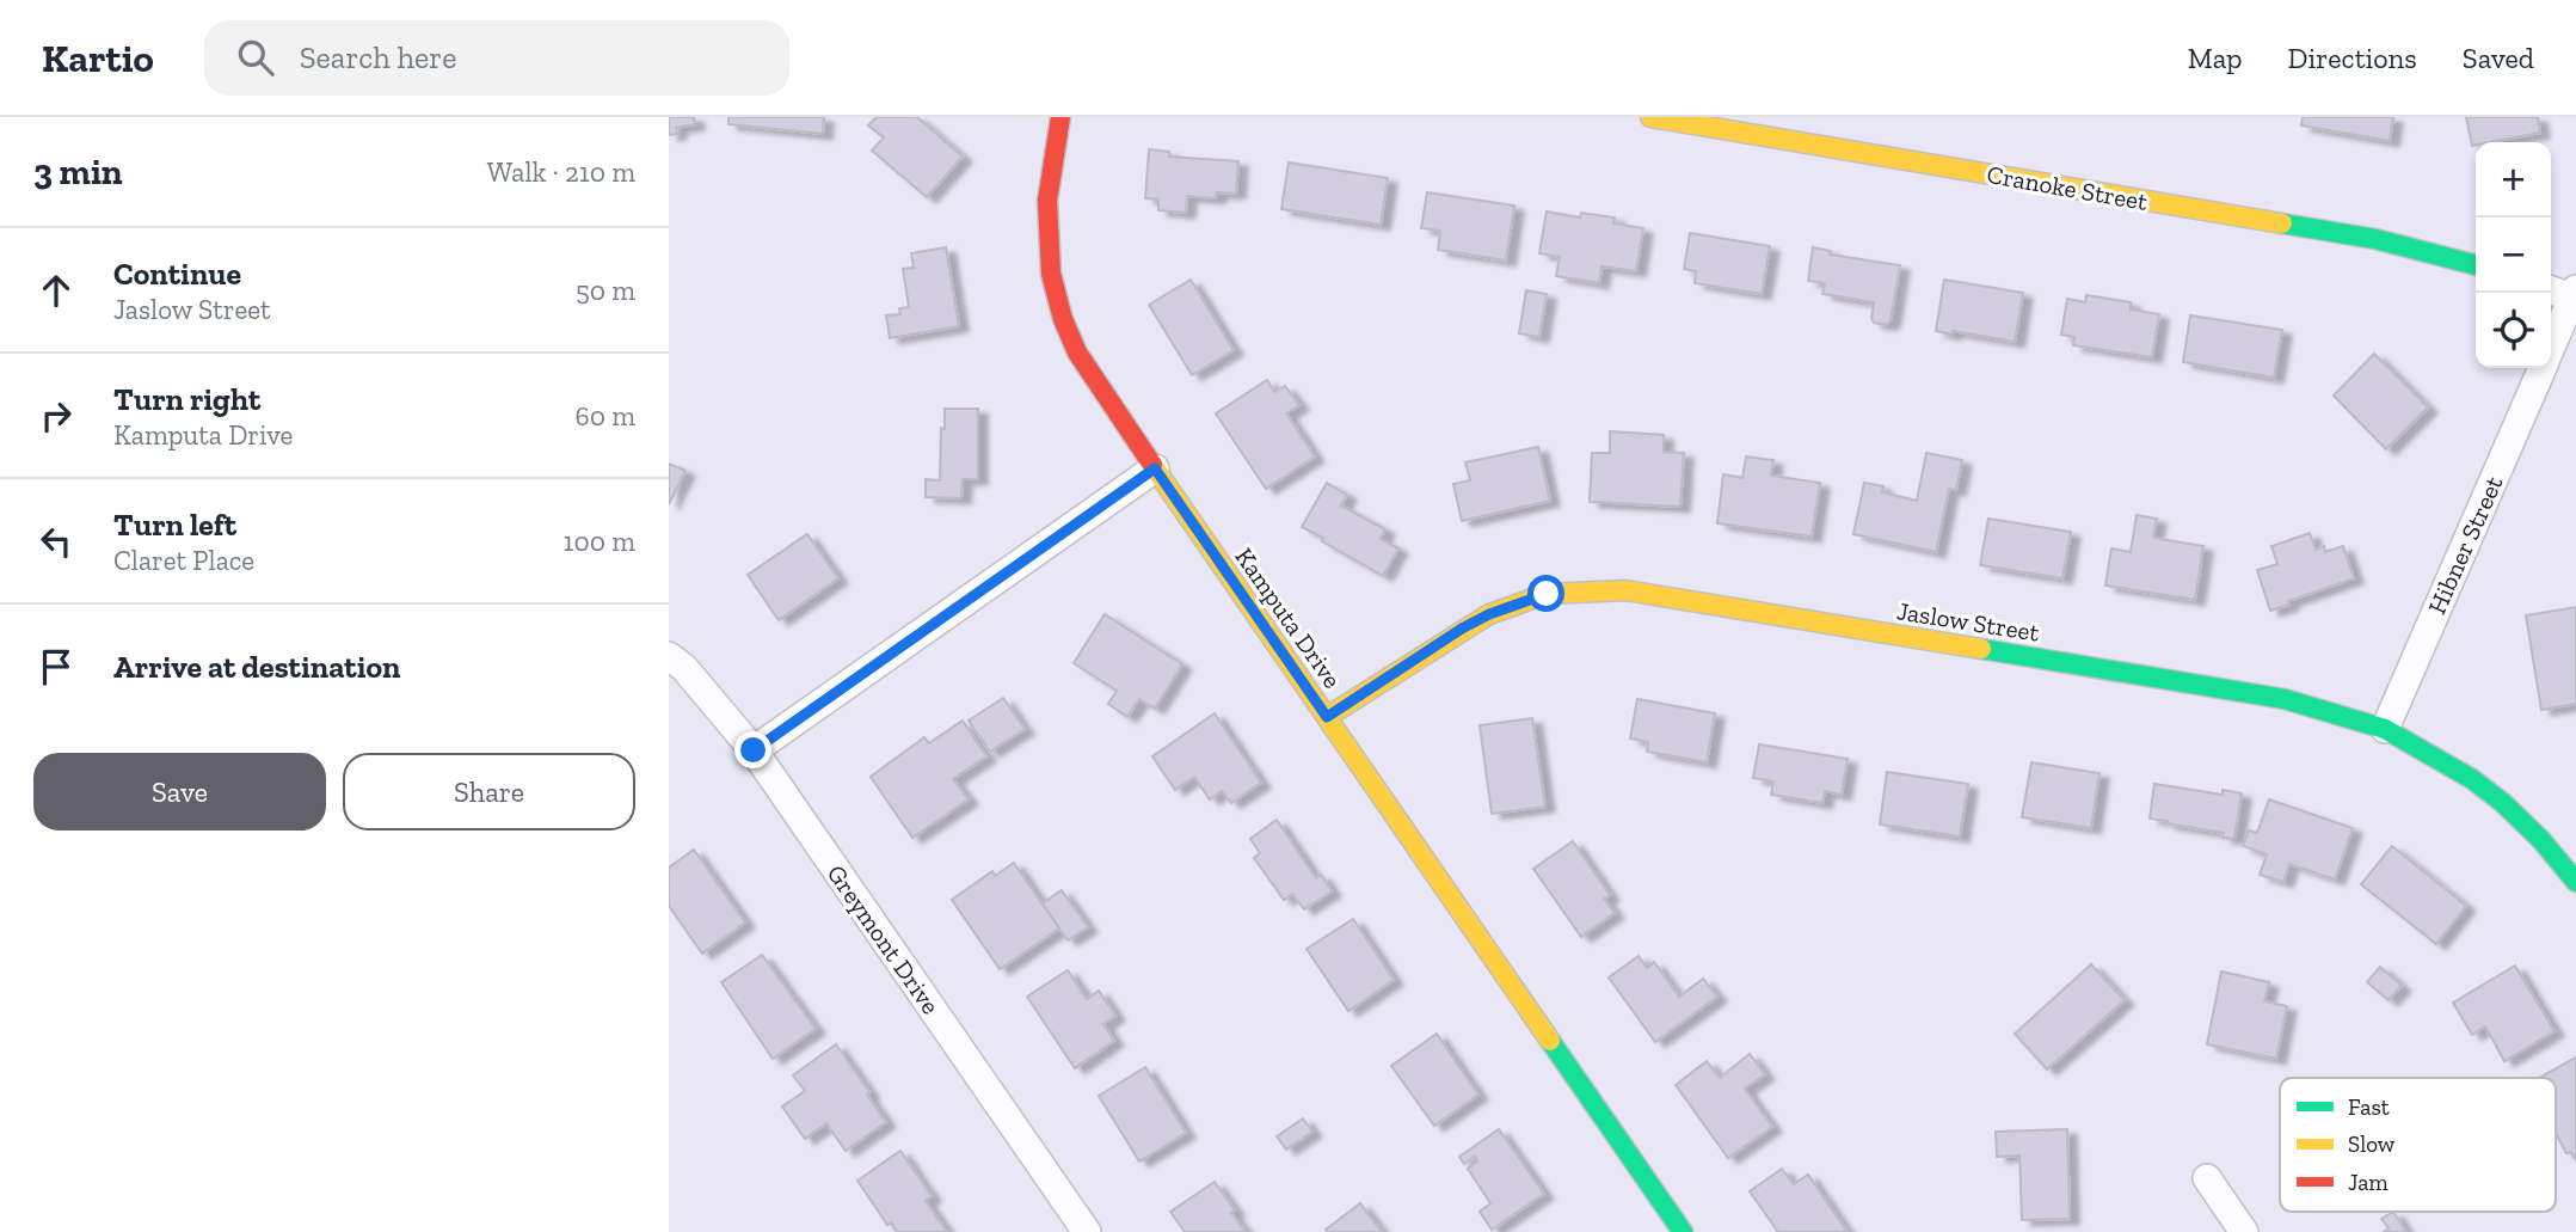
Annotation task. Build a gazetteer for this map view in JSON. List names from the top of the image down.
{
  "streets": {
    "street": [
      "Cranoke Street",
      "Hibner Street",
      "Kamputa Drive",
      "Jaslow Street",
      "Greymont Drive"
    ]
  },
  "crossings": [
    ["Hibner Street", "Jaslow Street"],
    ["Kamputa Drive", "Jaslow Street"]
  ],
  "legend": ["Fast", "Slow", "Jam"],
  "page": {
    "header": "Kartio",
    "search": "Search here",
    "nav": ["Map", "Directions", "Saved"],
    "heading": ["3 min", "Walk · 210 m"],
    "map_buttons": ["+", "−"],
    "list": [
      ["Continue", "Jaslow Street", "50 m"],
      ["Turn right", "Kamputa Drive", "60 m"],
      ["Turn left", "Claret Place", "100 m"],
      "Arrive at destination"
    ],
    "buttons": ["Save", "Share"]
  }
}
